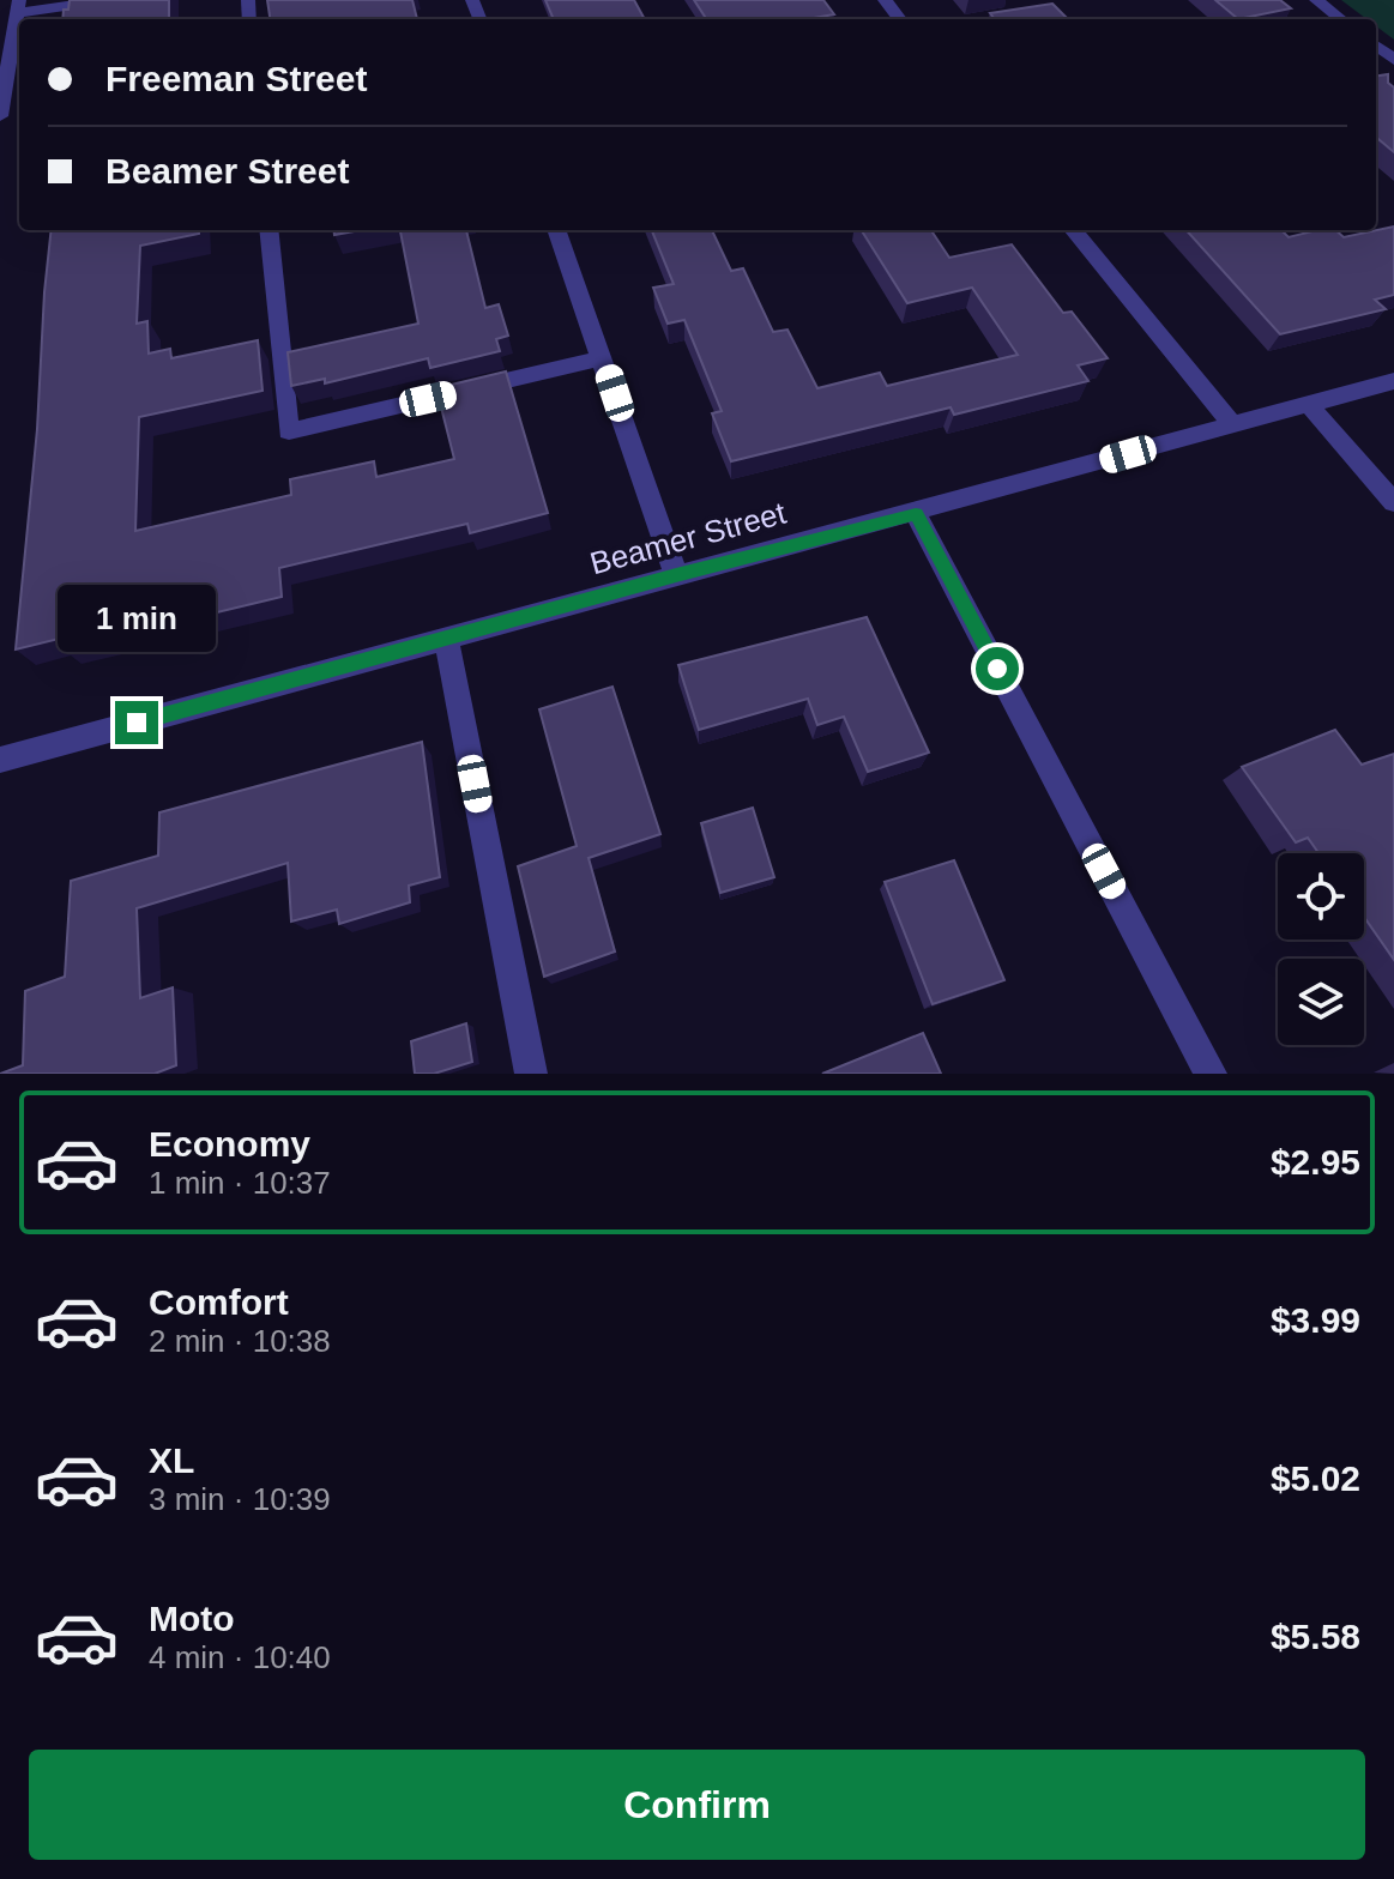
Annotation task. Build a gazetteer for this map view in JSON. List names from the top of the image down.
{
  "streets": {
    "street": ["Beamer Street"]
  },
  "page": {
    "banner": ["Freeman Street", "Beamer Street"],
    "bubble": "1 min",
    "list": [
      {
        "name": "Economy",
        "note": "1 min · 10:37",
        "value": "$2.95"
      },
      {
        "name": "Comfort",
        "note": "2 min · 10:38",
        "value": "$3.99"
      },
      {
        "name": "XL",
        "note": "3 min · 10:39",
        "value": "$5.02"
      },
      {
        "name": "Moto",
        "note": "4 min · 10:40",
        "value": "$5.58"
      }
    ],
    "buttons": "Confirm"
  }
}
